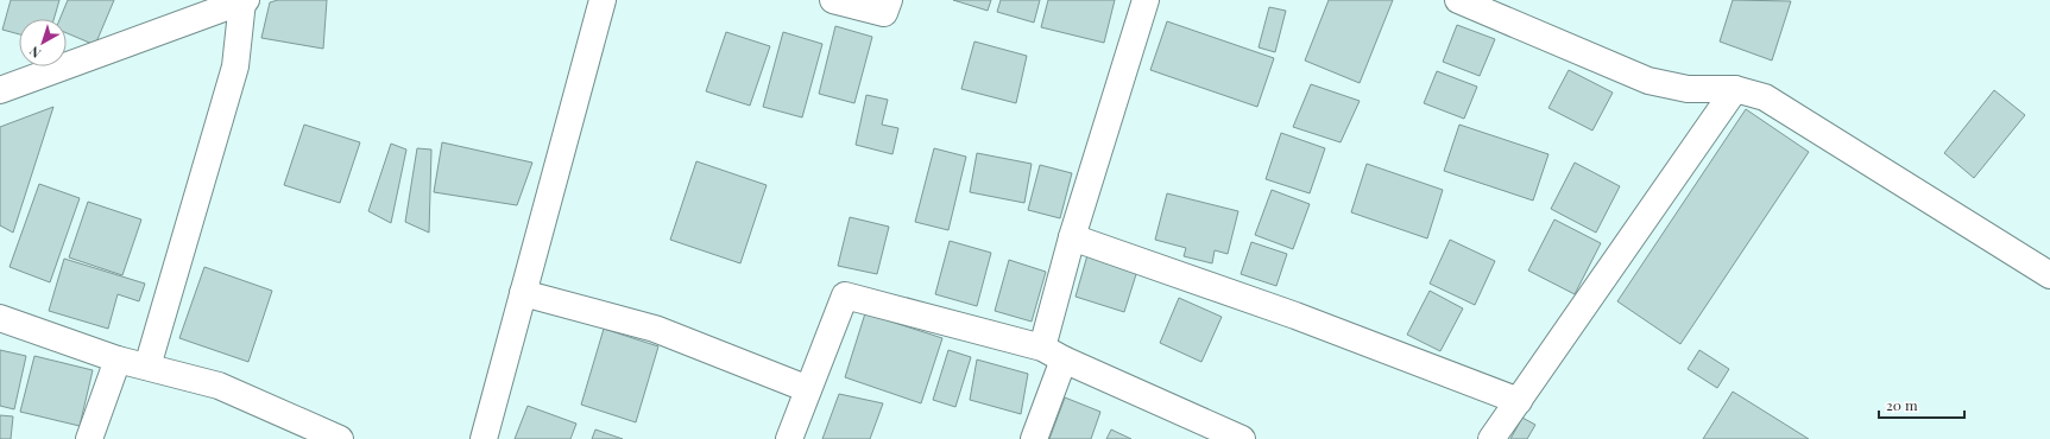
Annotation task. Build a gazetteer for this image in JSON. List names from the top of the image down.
{
  "scale_bar": "20 m",
  "north": "bottom left"
}
